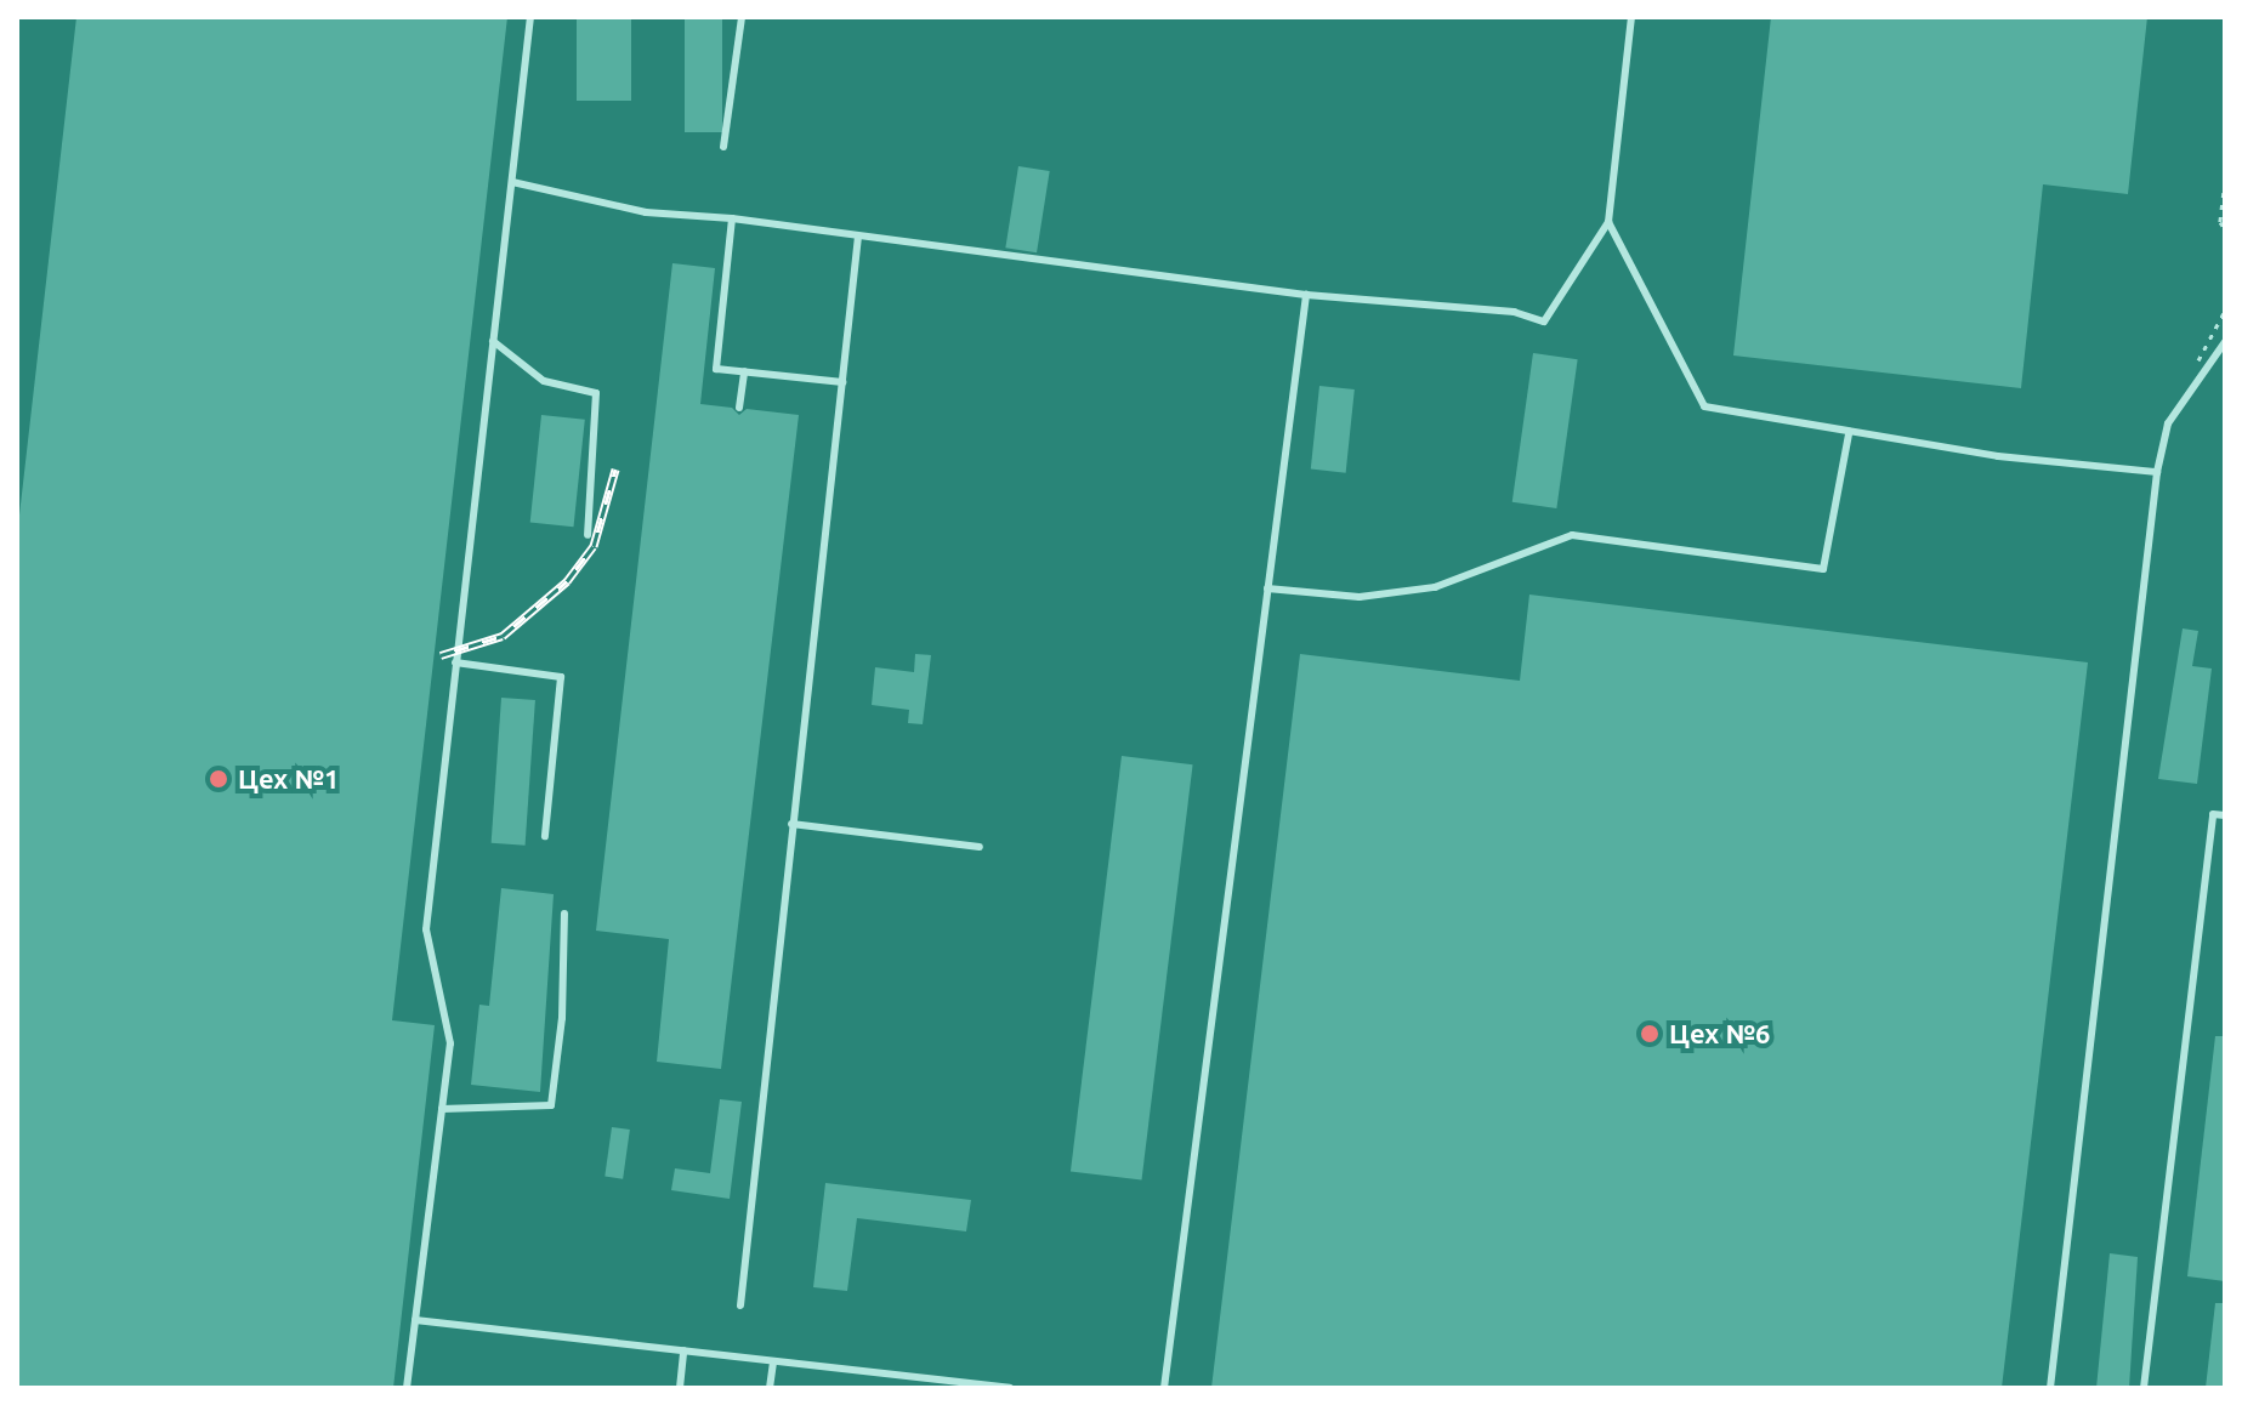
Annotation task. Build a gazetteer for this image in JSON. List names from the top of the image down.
{
  "places": ["Цех №1", "Цех №6"]
}
